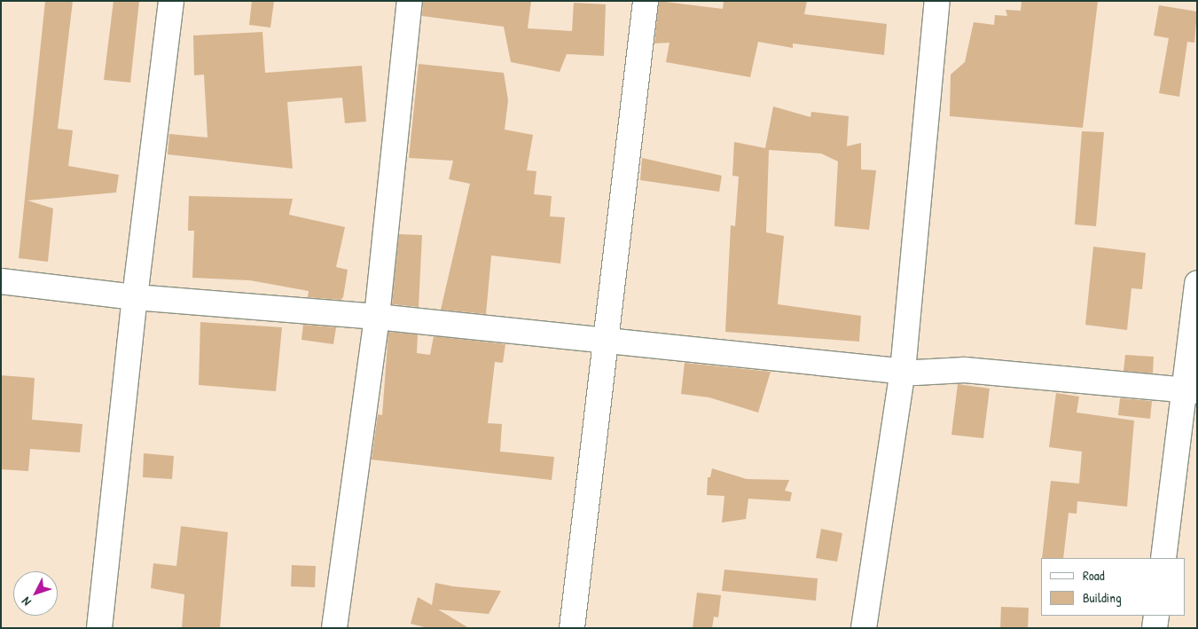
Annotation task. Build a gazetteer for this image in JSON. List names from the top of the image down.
{
  "legend": ["Road", "Building"],
  "north": "bottom left"
}
